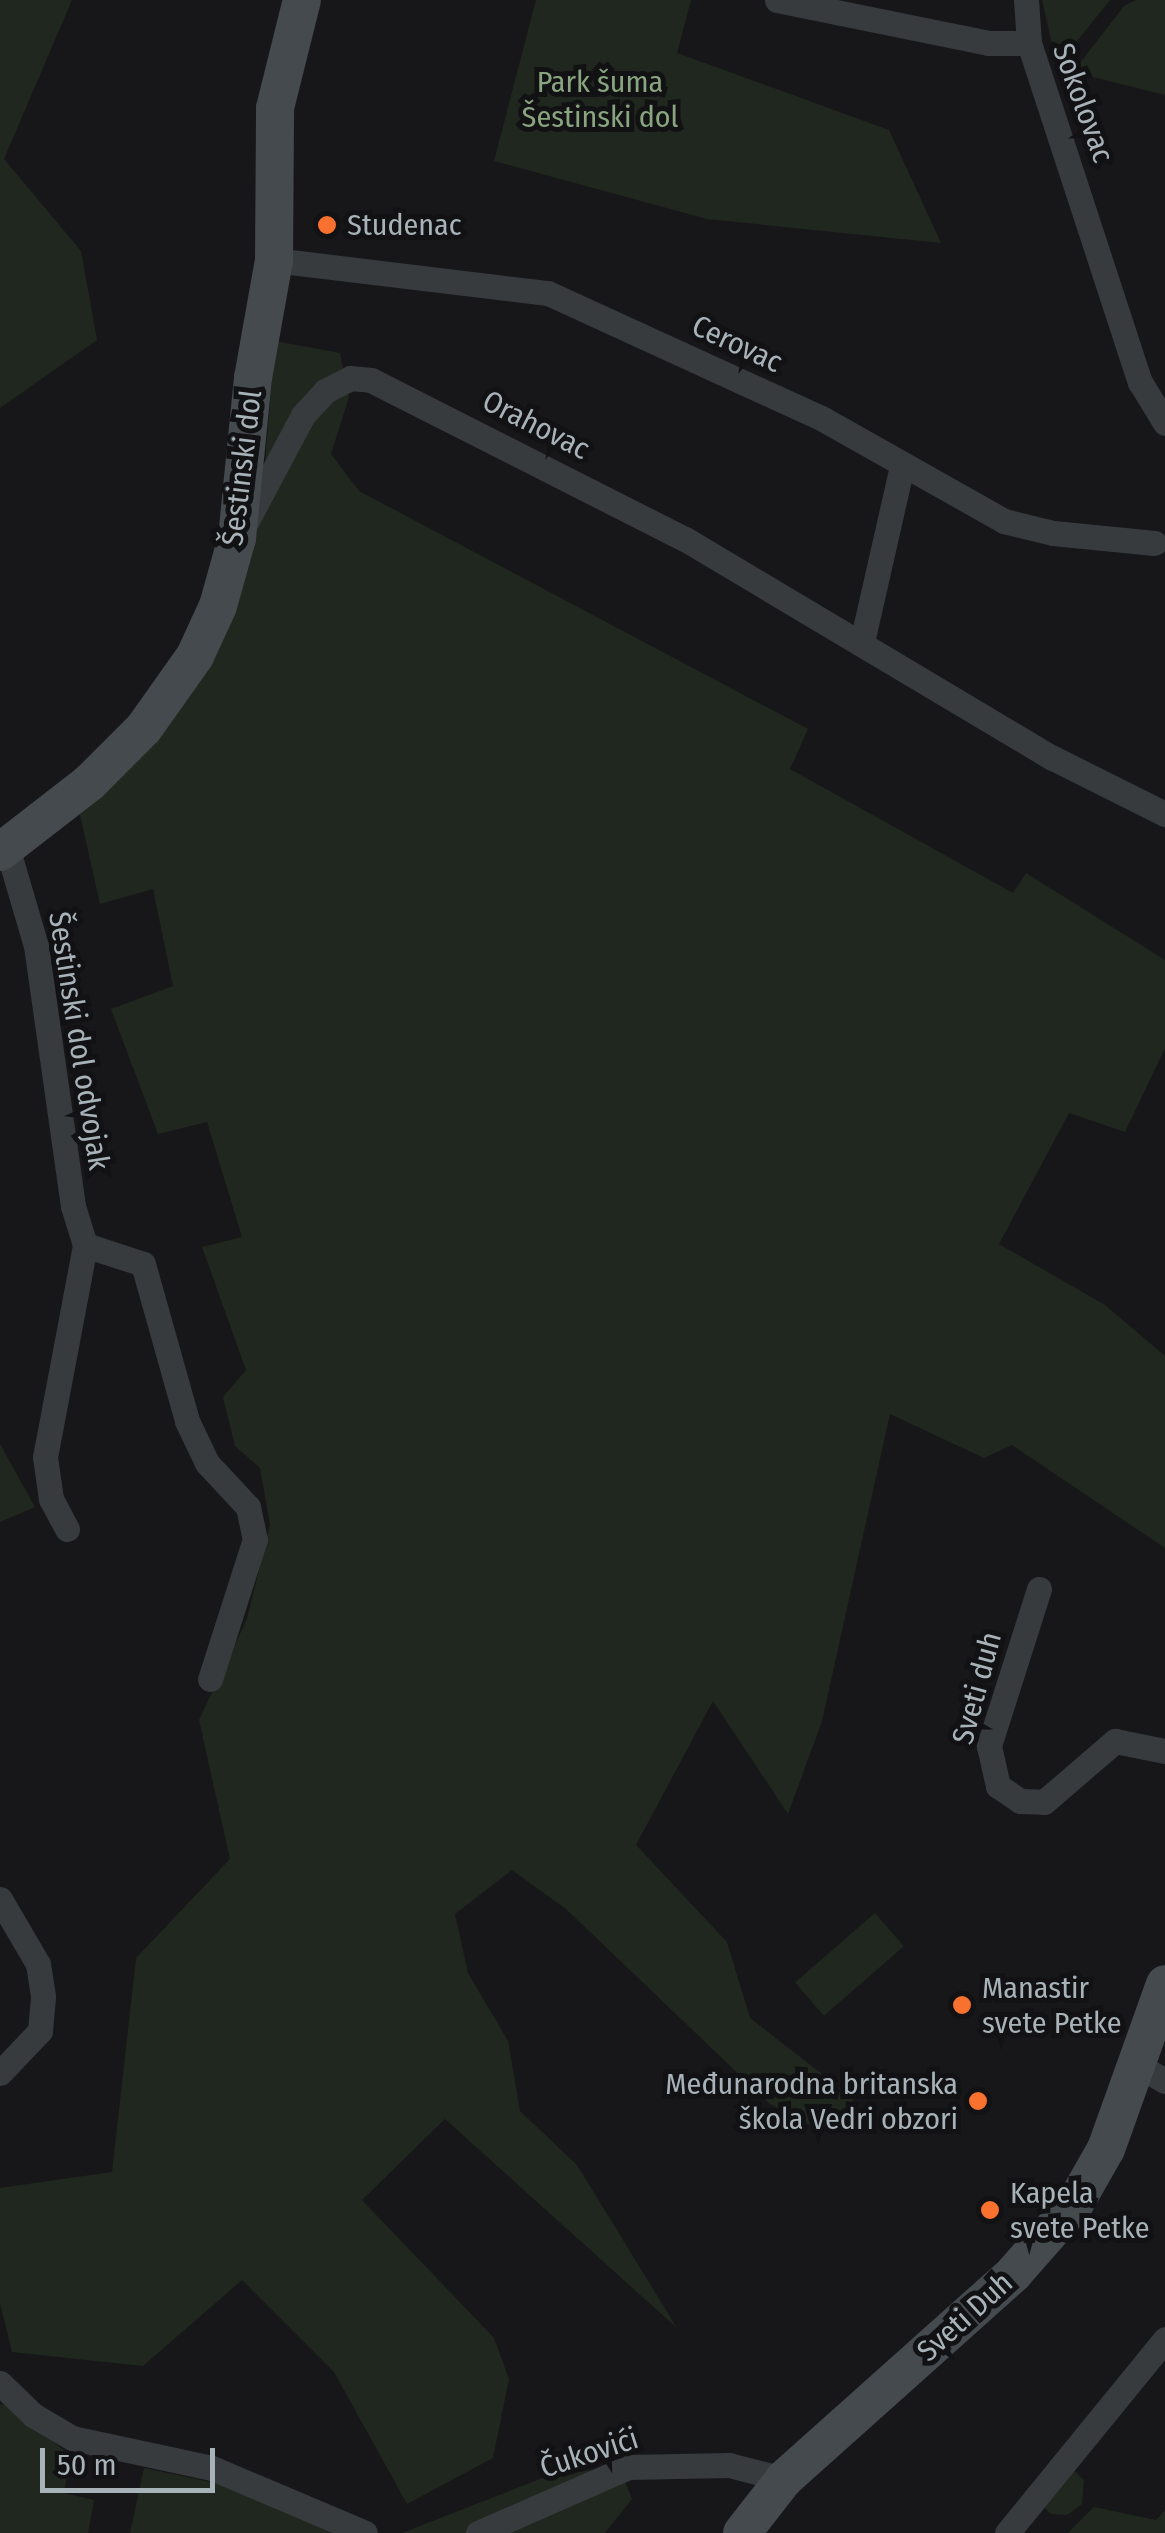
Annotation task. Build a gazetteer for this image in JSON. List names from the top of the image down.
{
  "streets": {
    "street": [
      "Sokolovac",
      "Cerovac",
      "Orahovac",
      "Šestinski dol",
      "Šestinski dol odvojak",
      "Sveti duh",
      "Sveti Duh",
      "Čukovići"
    ]
  },
  "crossings": [
    ["Cerovac", "Šestinski dol"],
    ["Orahovac", "Šestinski dol"],
    ["Šestinski dol", "Šestinski dol odvojak"],
    ["Sveti Duh", "Čukovići"]
  ],
  "parks": ["Park šuma Šestinski dol"],
  "places": [
    "Studenac",
    "Manastir svete Petke",
    "Međunarodna britanska škola Vedri obzori",
    "Kapela svete Petke"
  ],
  "scale_bar": "50 m"
}
